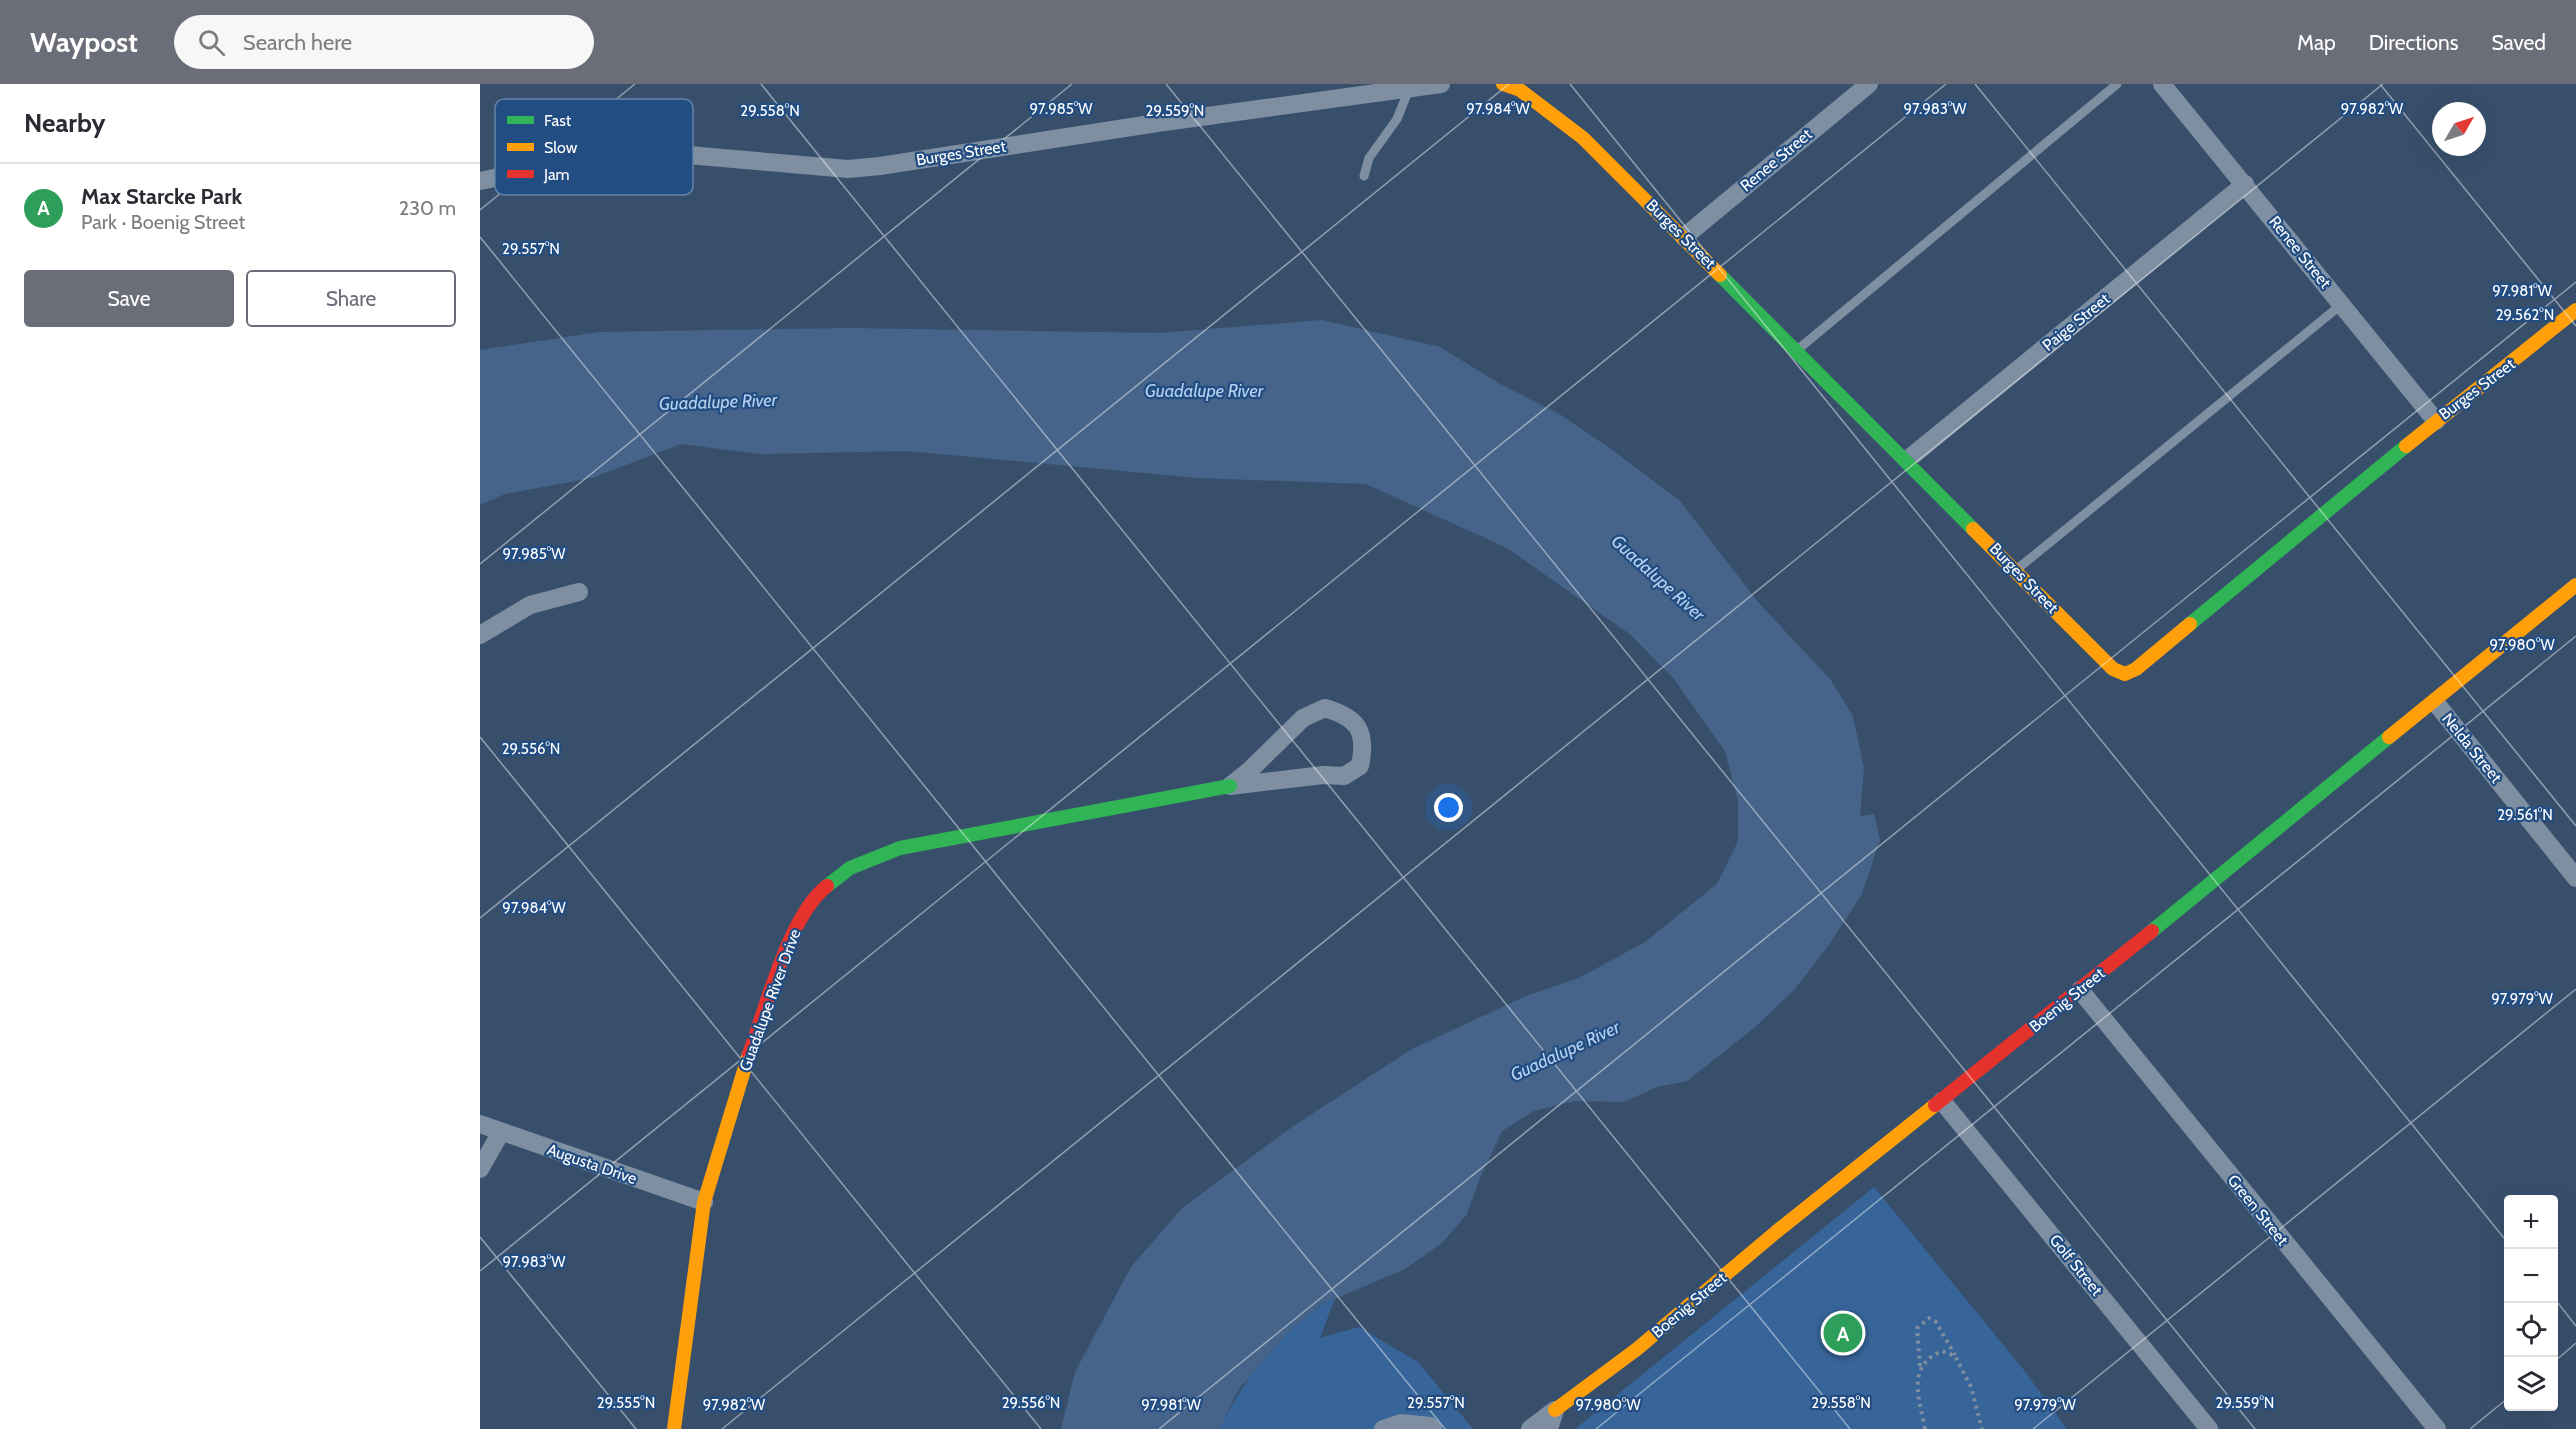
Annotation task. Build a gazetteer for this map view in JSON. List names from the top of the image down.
{
  "streets": {
    "street": [
      "Burges Street",
      "Renee Street",
      "Paige Street",
      "Nelda Street",
      "Guadalupe River Drive",
      "Boenig Street",
      "Augusta Drive",
      "Green Street",
      "Golf Street"
    ]
  },
  "crossings": [
    ["Burges Street", "Renee Street"],
    ["Burges Street", "Paige Street"],
    ["Renee Street", "Paige Street"],
    ["Nelda Street", "Boenig Street"],
    ["Guadalupe River Drive", "Augusta Drive"],
    ["Boenig Street", "Green Street"],
    ["Boenig Street", "Golf Street"]
  ],
  "water": ["Guadalupe River"],
  "legend": ["Fast", "Slow", "Jam"],
  "north": "top right",
  "page": {
    "header": "Waypost",
    "search": "Search here",
    "nav": ["Map", "Directions", "Saved"],
    "heading": "Nearby",
    "list": [
      {
        "mark": "A",
        "name": "Max Starcke Park",
        "note": "Park · Boenig Street",
        "value": "230 m"
      }
    ],
    "buttons": ["Save", "Share"],
    "map_buttons": ["+", "−"],
    "pins": "A"
  },
  "coordinates": [
    "97.985°W",
    "97.982°W",
    "97.984°W",
    "97.983°W",
    "29.558°N",
    "29.559°N",
    "29.557°N",
    "97.981°W",
    "29.562°N",
    "97.980°W",
    "29.556°N",
    "29.561°N",
    "97.979°W",
    "29.555°N"
  ]
}
